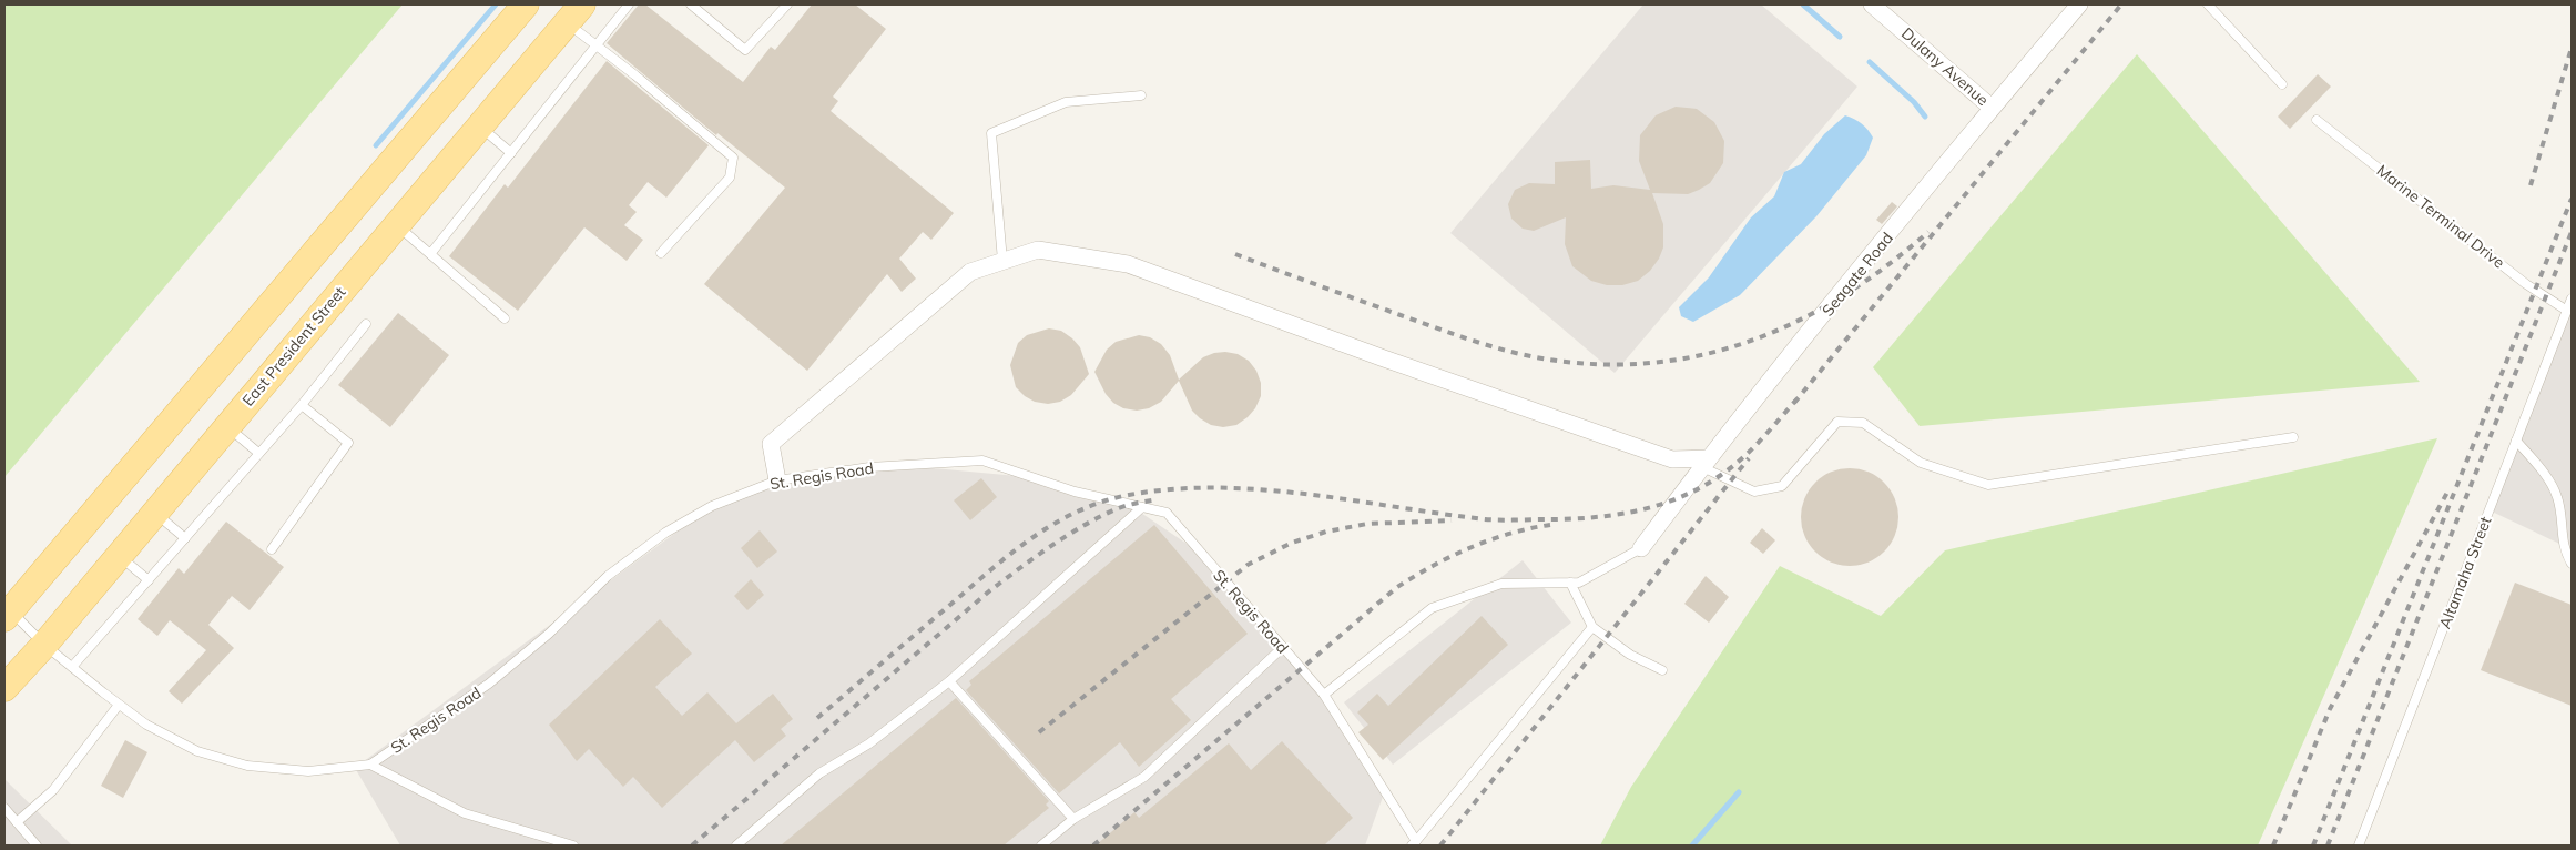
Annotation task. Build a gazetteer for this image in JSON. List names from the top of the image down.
{
  "streets": {
    "main road": ["East President Street"],
    "street": ["Dulany Avenue", "Seagate Road"],
    "lane": ["Marine Terminal Drive", "St. Regis Road", "Altamaha Street"]
  },
  "crossings": [
    ["Dulany Avenue", "Seagate Road"],
    ["Marine Terminal Drive", "Altamaha Street"],
    ["East President Street", "St. Regis Road"]
  ]
}
